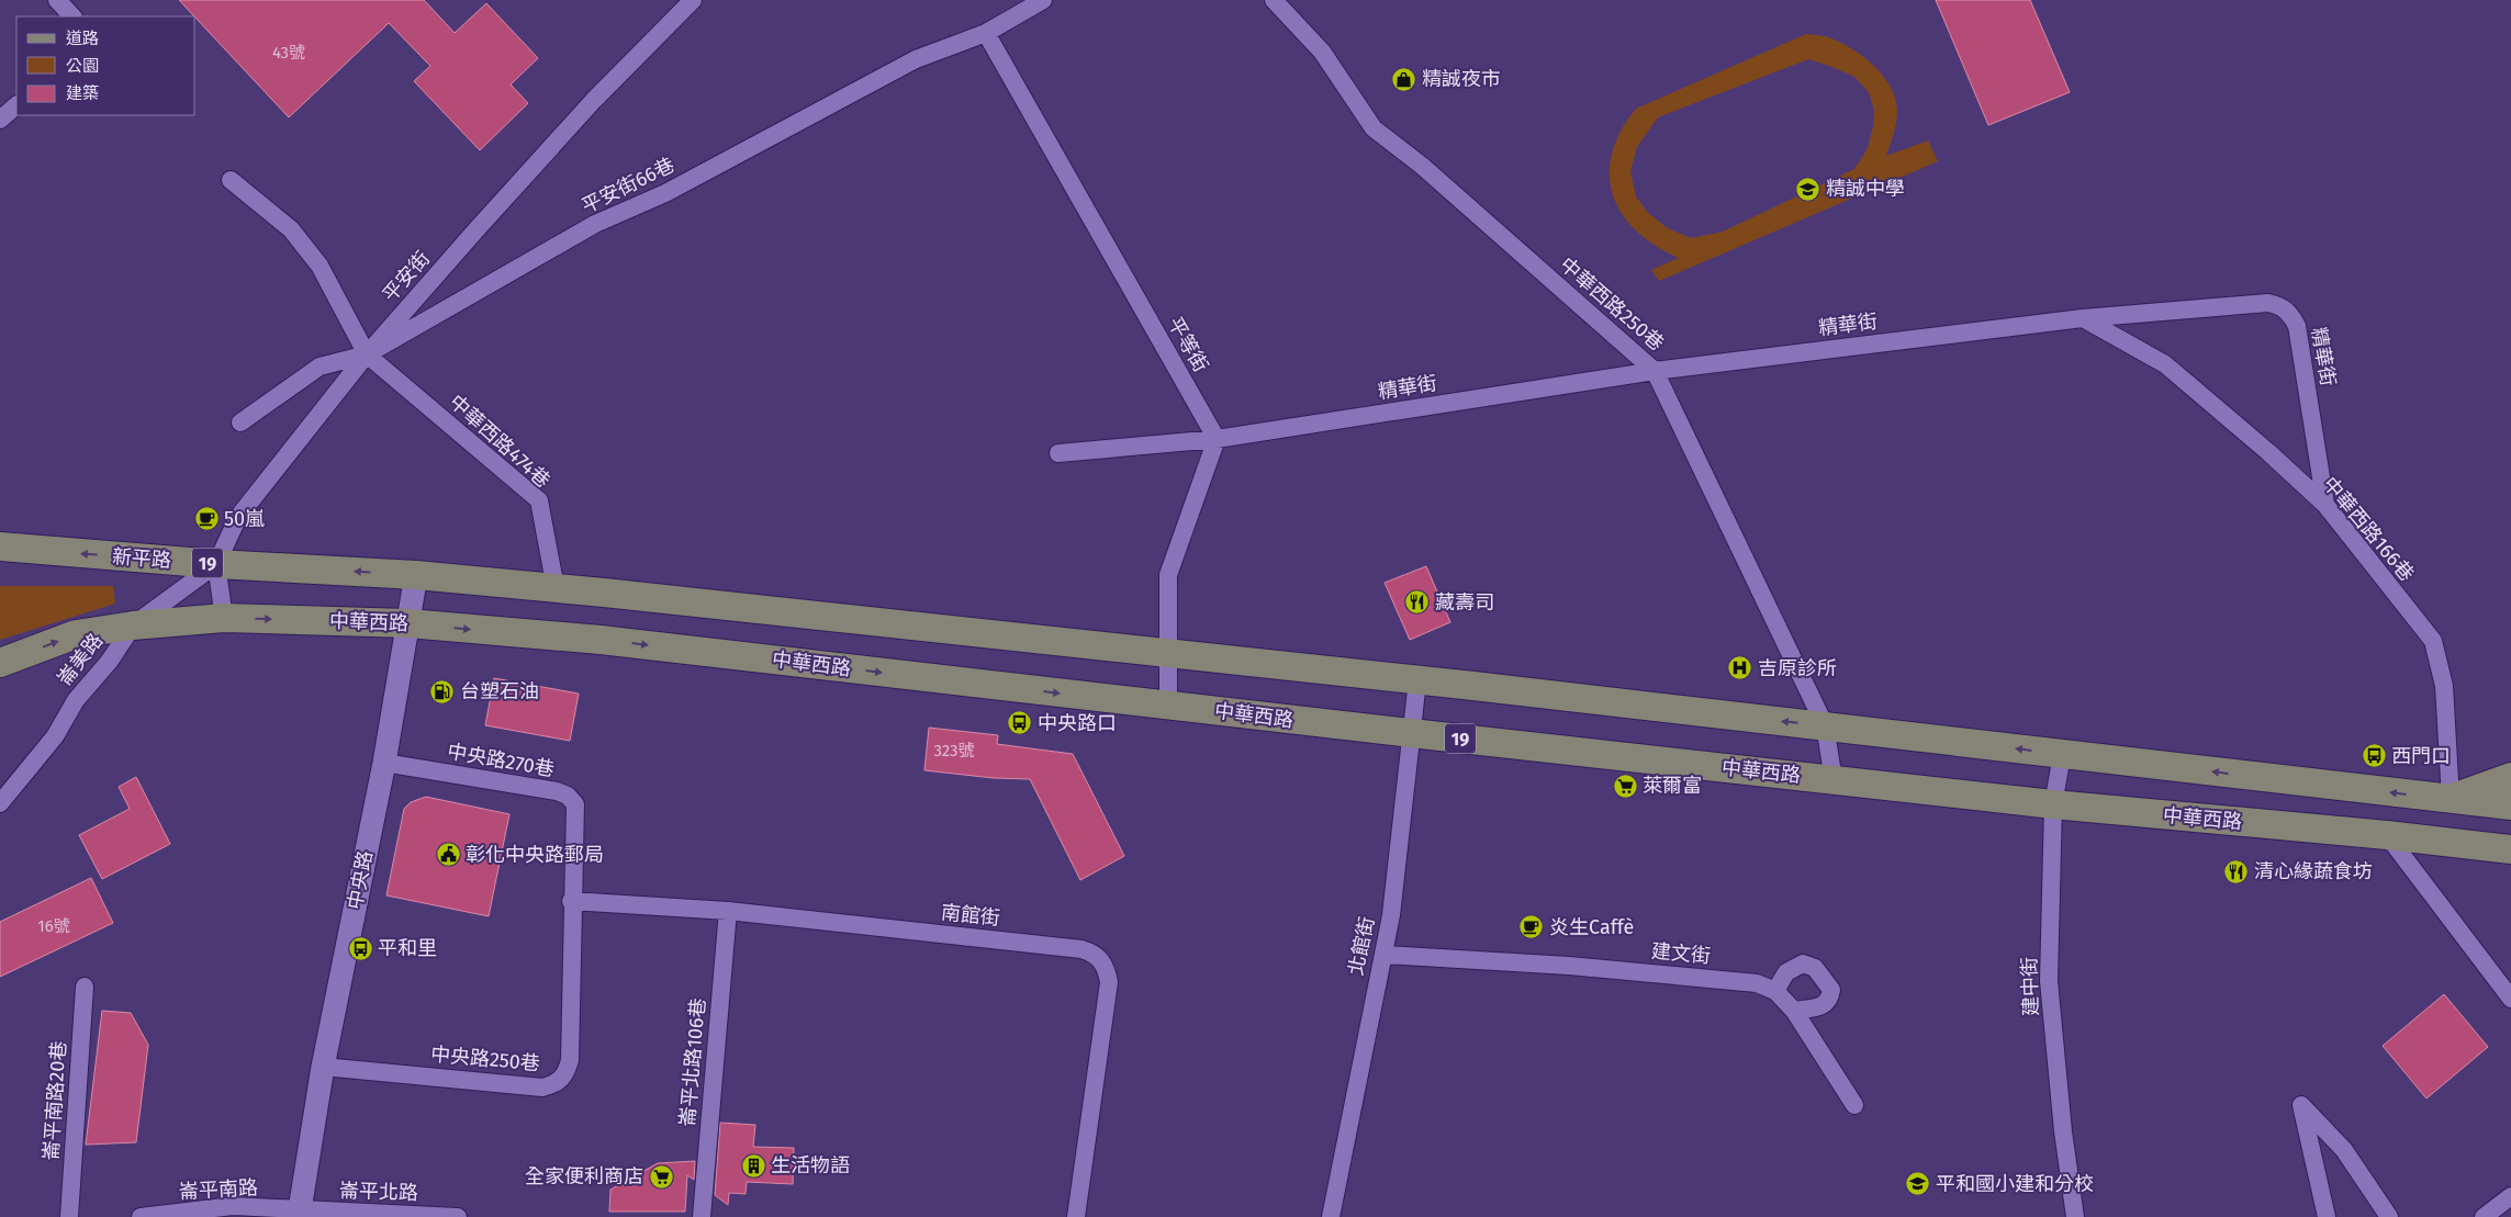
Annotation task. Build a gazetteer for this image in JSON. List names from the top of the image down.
{
  "streets": {
    "main road": ["新平路", "19", "中華西路"],
    "street": [
      "平安街66巷",
      "平安街",
      "中華西路250巷",
      "精華街",
      "平等街",
      "中華西路474巷",
      "中華西路166巷",
      "崙美路",
      "中央路270巷",
      "中央路",
      "南館街",
      "北館街",
      "建文街",
      "建中街",
      "中央路250巷",
      "崙平北路106巷",
      "崙平南路20巷",
      "崙平南路",
      "崙平北路"
    ]
  },
  "crossings": [
    ["平安街66巷", "平安街"],
    ["平安街66巷", "平等街"],
    ["平安街66巷", "中華西路474巷"],
    ["平安街", "中華西路474巷"],
    ["平安街", "新平路"],
    ["平安街", "崙美路"],
    ["中華西路250巷", "精華街"],
    ["中華西路250巷", "19"],
    ["中華西路250巷", "中華西路"],
    ["精華街", "平等街"],
    ["精華街", "中華西路166巷"],
    ["中華西路474巷", "19"],
    ["中華西路166巷", "19"],
    ["新平路", "19"],
    ["新平路", "崙美路"],
    ["新平路", "中央路"],
    ["19", "中央路"],
    ["19", "北館街"],
    ["19", "建中街"],
    ["中華西路", "崙美路"],
    ["中華西路", "中央路"],
    ["中華西路", "北館街"],
    ["中華西路", "建中街"],
    ["中央路270巷", "中央路"],
    ["中央路270巷", "南館街"],
    ["中央路270巷", "中央路250巷"],
    ["中央路", "中央路250巷"],
    ["中央路", "崙平南路"],
    ["中央路", "崙平北路"],
    ["南館街", "中央路250巷"],
    ["南館街", "崙平北路106巷"],
    ["北館街", "建文街"],
    ["崙平南路", "崙平北路"]
  ],
  "one_way": ["新平路"],
  "places": {
    "shop": ["精誠夜市"],
    "school or university": ["精誠中學", "平和國小建和分校"],
    "cafe": ["50嵐", "炎生Caffè"],
    "restaurant": ["藏壽司", "清心緣蔬食坊"],
    "hospital": ["吉原診所"],
    "fuel station": ["台塑石油"],
    "bus stop": ["中央路口", "西門口", "平和里"],
    "supermarket": ["萊爾富", "全家便利商店"],
    "public building": ["彰化中央路郵局"],
    "building": ["生活物語"]
  },
  "house_numbers": ["43號", "323號", "16號"],
  "legend": ["道路", "公園", "建築"]
}
